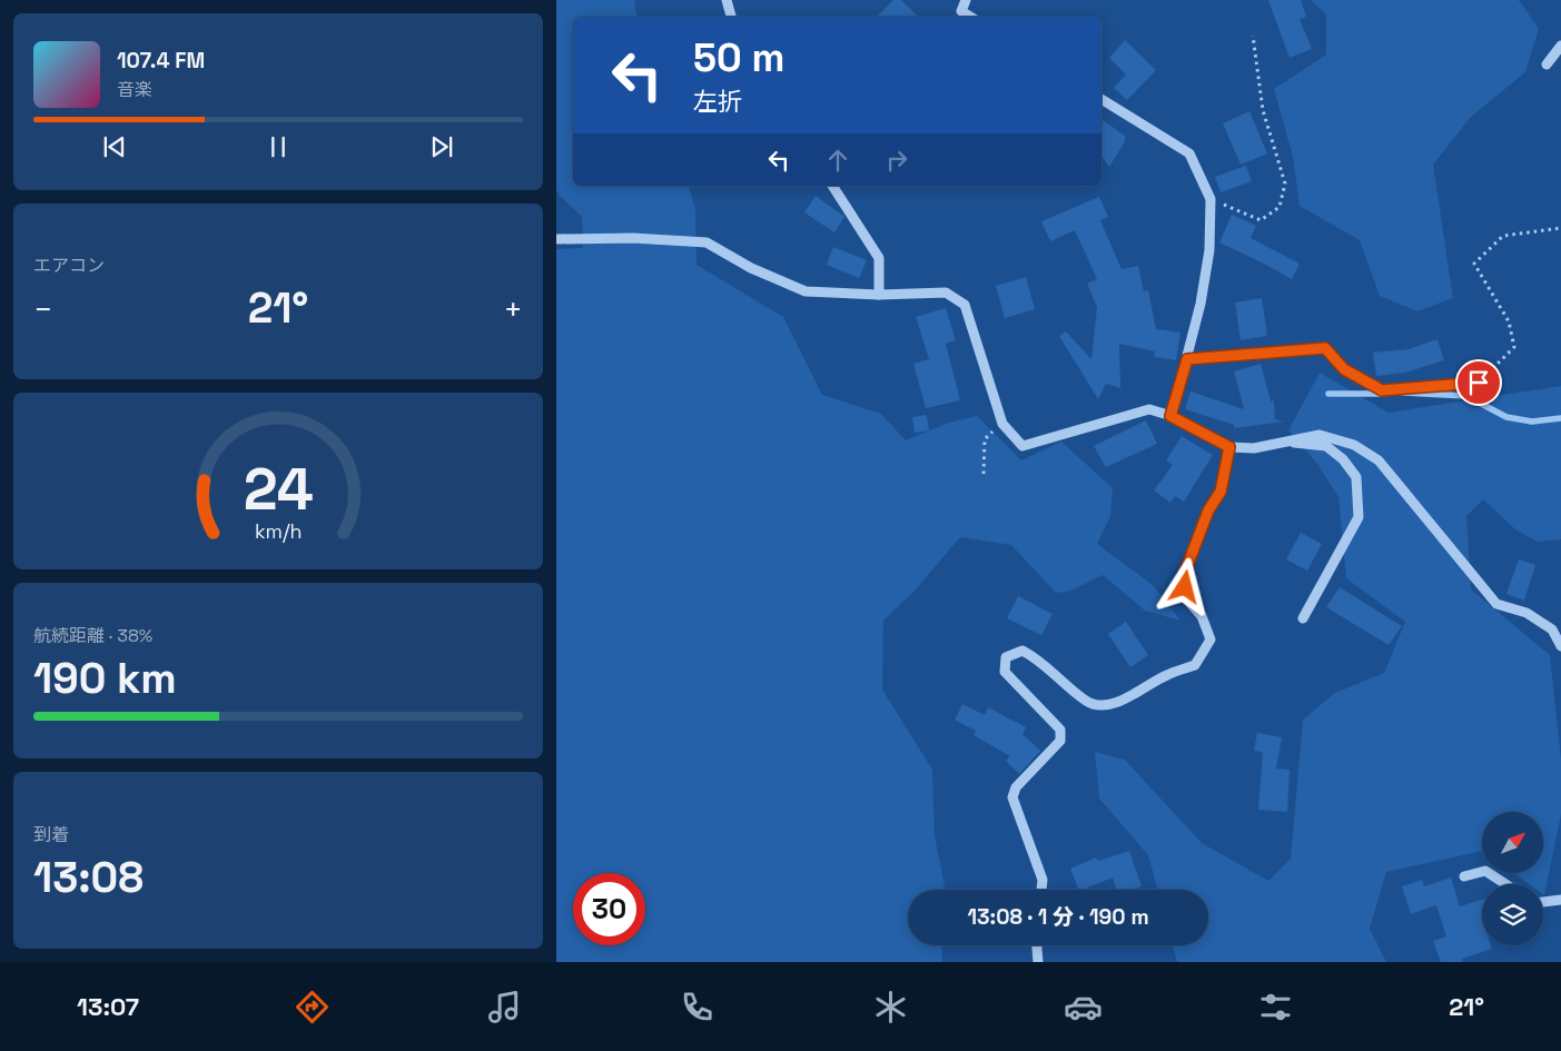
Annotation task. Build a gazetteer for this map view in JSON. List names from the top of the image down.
{
  "north": "top right",
  "page": {
    "turn": ["50 m", "左折"],
    "song": ["107.4 FM", "音楽"],
    "tile": [
      "エアコン",
      ["航続距離 · 38%", "190 km"],
      ["到着", "13:08"]
    ],
    "heat": ["−", "21°", "+"],
    "limit": "30",
    "trip": "13:08 · 1 分 · 190 m",
    "tabs": ["13:07", "21°"],
    "gauge": ["24", "km/h"]
  }
}
